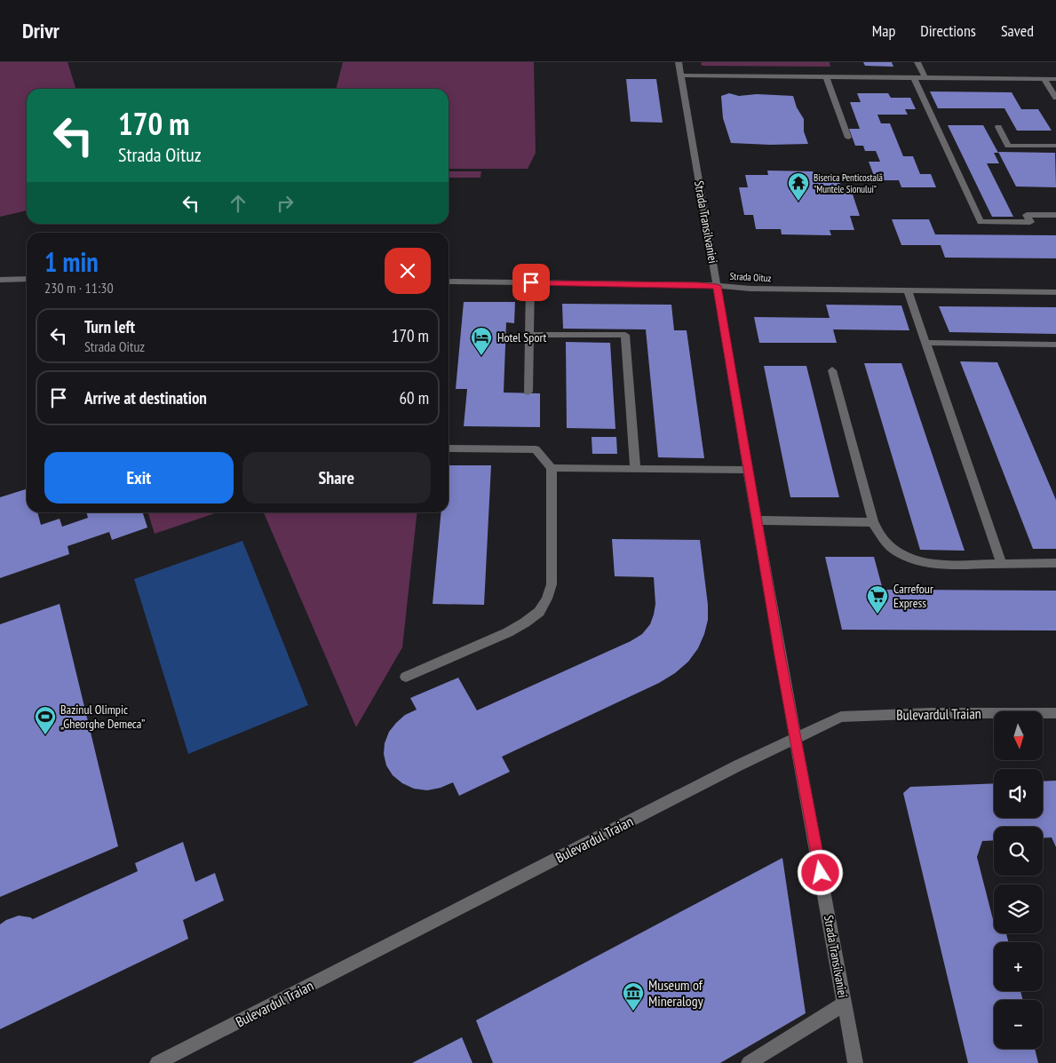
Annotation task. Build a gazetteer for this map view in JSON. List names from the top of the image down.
{
  "streets": {
    "street": ["Strada Transilvaniei", "Strada Oituz", "Bulevardul Traian"]
  },
  "crossings": [
    ["Strada Transilvaniei", "Strada Oituz"],
    ["Strada Transilvaniei", "Bulevardul Traian"]
  ],
  "places": {
    "temple": ["Biserica Penticostală \"Muntele Sionului\""],
    "hotel": ["Hotel Sport"],
    "supermarket": ["Carrefour Express"],
    "sports": ["Bazinul Olimpic „Gheorghe Demeca”"],
    "museum": ["Museum of Mineralogy"]
  },
  "north": "bottom",
  "page": {
    "header": "Drivr",
    "nav": ["Map", "Directions", "Saved"],
    "turn": ["170 m", "Strada Oituz"],
    "heading": ["1 min", "230 m · 11:30"],
    "list": [
      {
        "name": "Turn left",
        "note": "Strada Oituz",
        "value": "170 m"
      },
      {
        "name": "Arrive at destination",
        "value": "60 m"
      }
    ],
    "buttons": ["Exit", "Share"],
    "map_buttons": ["+", "−"]
  }
}
